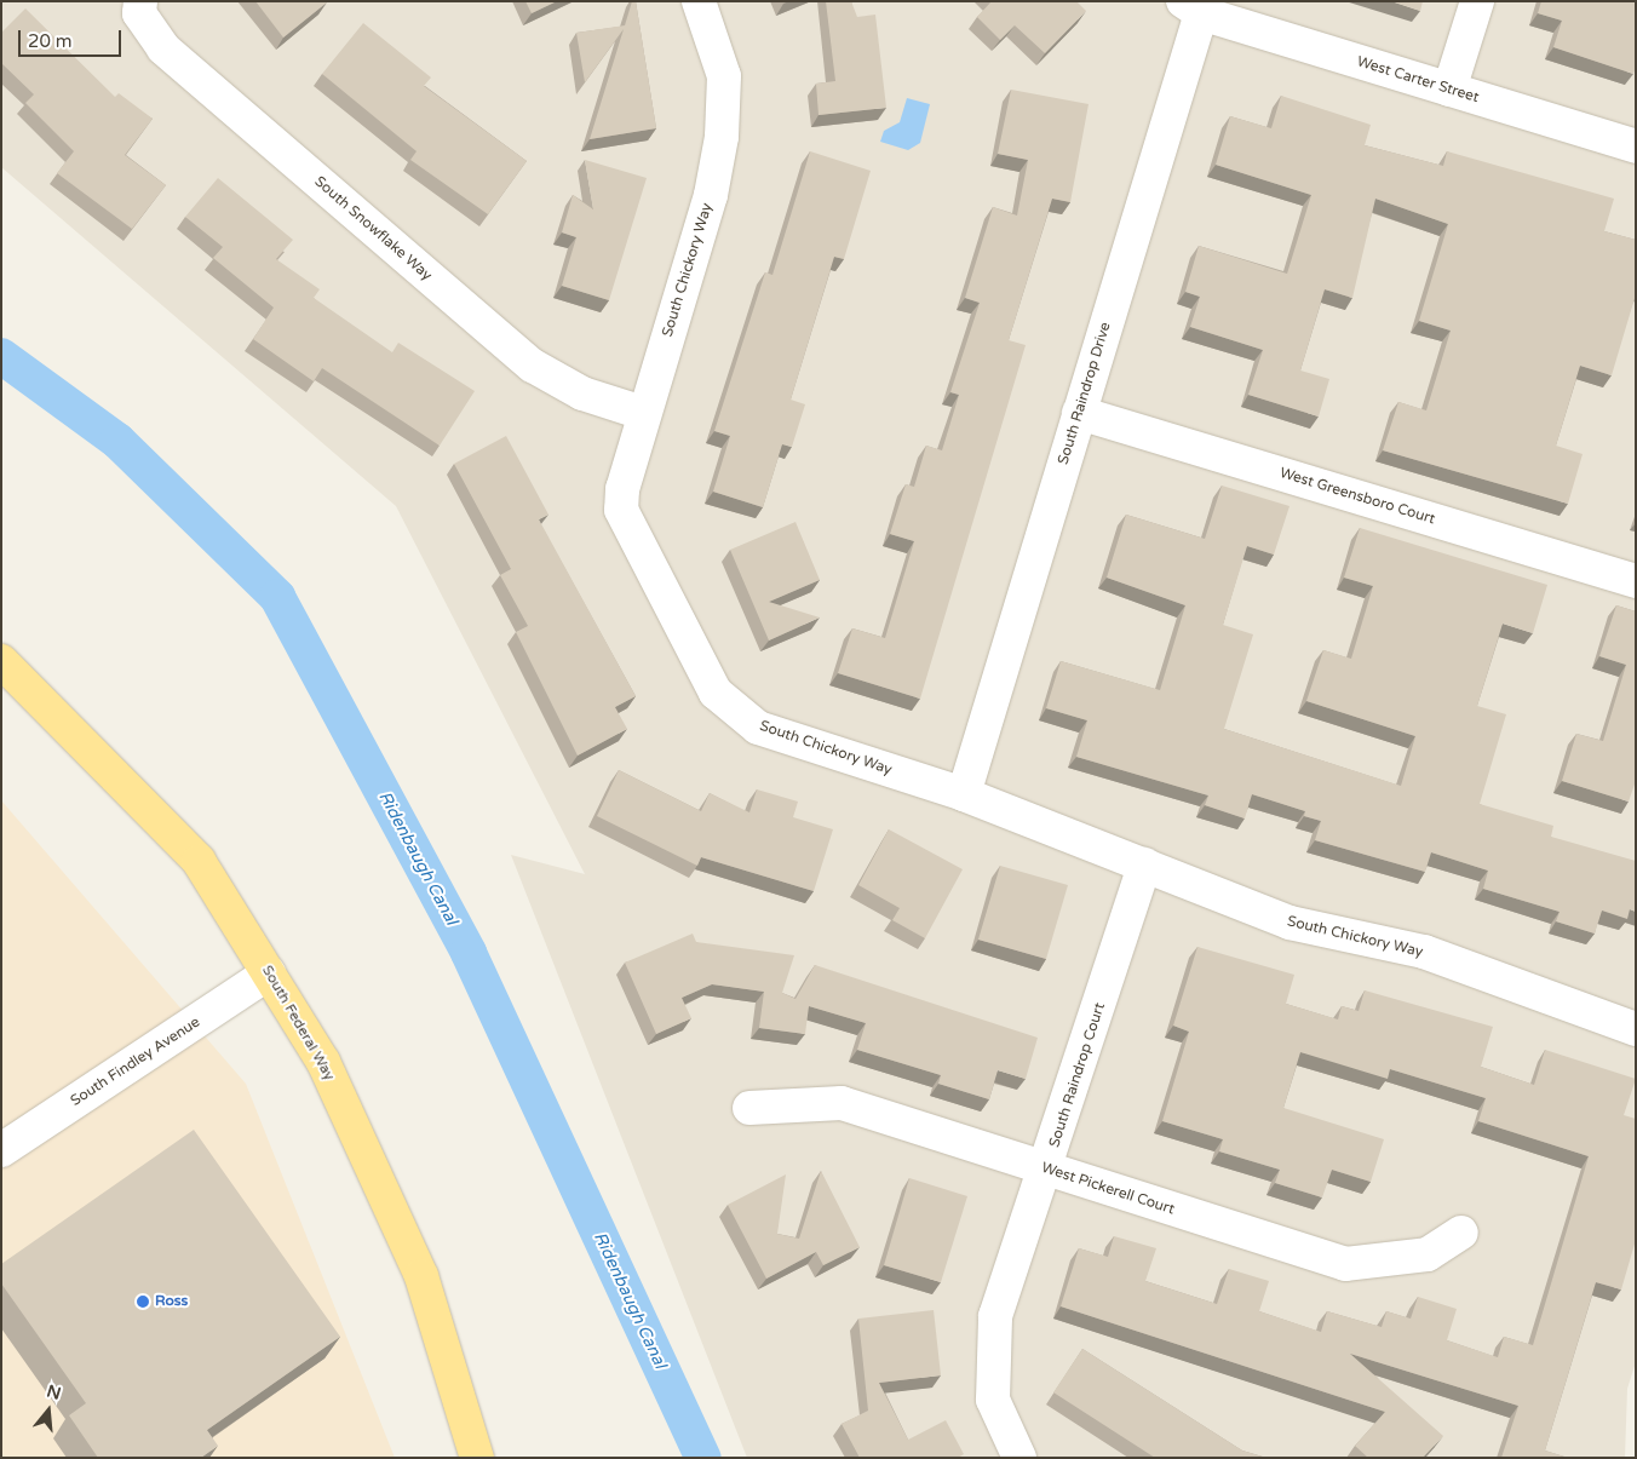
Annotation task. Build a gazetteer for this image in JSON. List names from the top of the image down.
{
  "streets": {
    "main road": ["South Federal Way"],
    "street": [
      "West Carter Street",
      "South Snowflake Way",
      "South Chickory Way",
      "South Raindrop Drive",
      "West Greensboro Court",
      "South Findley Avenue",
      "South Raindrop Court",
      "West Pickerell Court"
    ]
  },
  "crossings": [
    ["West Carter Street", "South Raindrop Drive"],
    ["South Snowflake Way", "South Chickory Way"],
    ["South Chickory Way", "South Raindrop Drive"],
    ["South Chickory Way", "South Raindrop Court"],
    ["South Raindrop Drive", "West Greensboro Court"],
    ["South Federal Way", "South Findley Avenue"],
    ["South Raindrop Court", "West Pickerell Court"]
  ],
  "water": ["Ridenbaugh Canal"],
  "places": ["Ross"],
  "scale_bar": "20 m",
  "north": "top"
}
